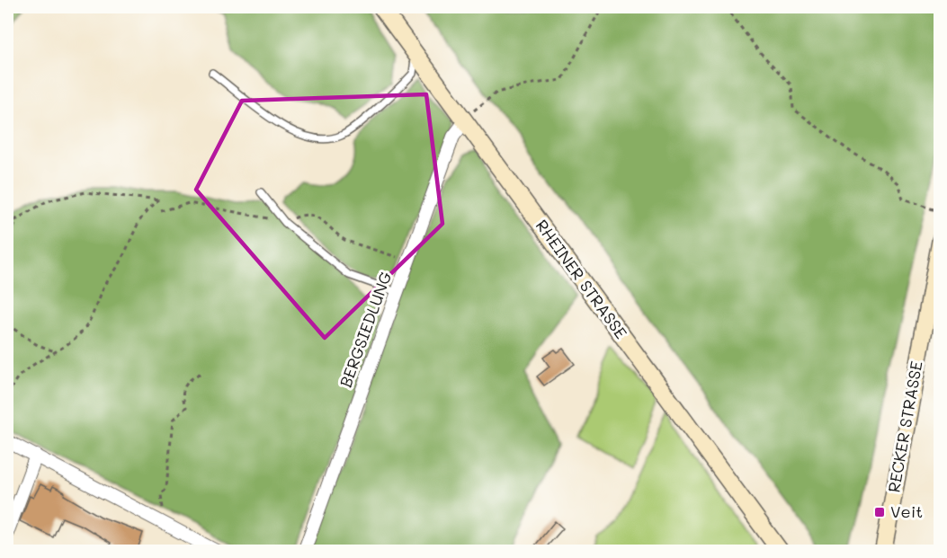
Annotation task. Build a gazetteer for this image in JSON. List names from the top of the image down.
{
  "streets": {
    "main road": ["RHEINER STRASSE", "RECKER STRASSE"],
    "street": ["BERGSIEDLUNG"]
  },
  "crossings": [
    ["RHEINER STRASSE", "BERGSIEDLUNG"]
  ],
  "places": {
    "transit": ["Veit"]
  }
}
